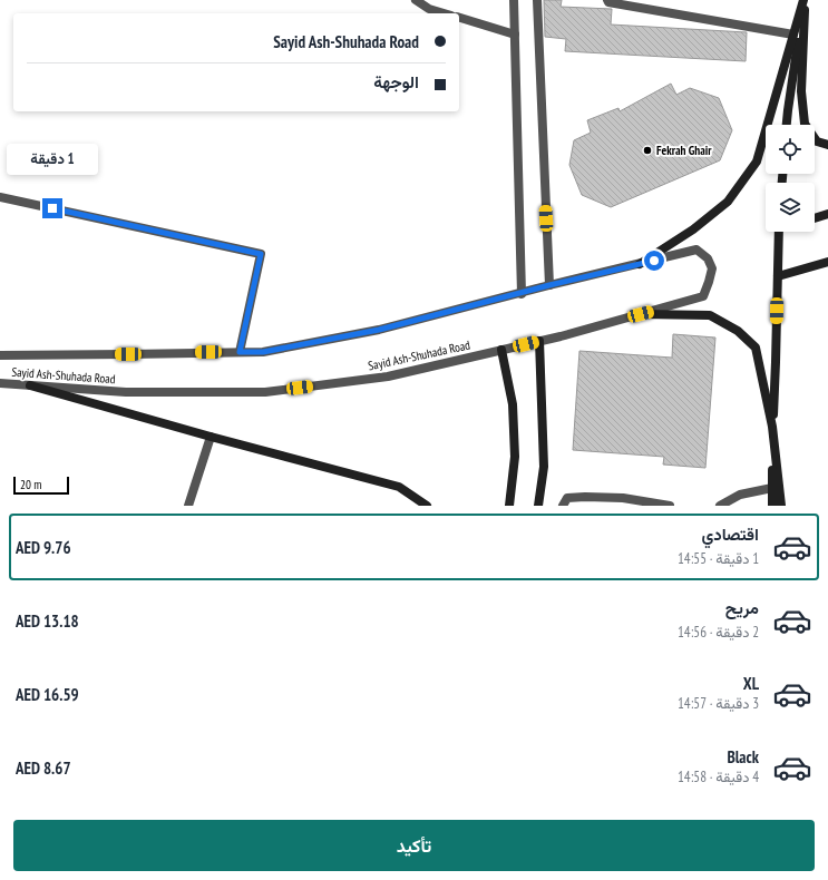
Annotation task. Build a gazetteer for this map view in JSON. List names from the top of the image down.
{
  "streets": {
    "street": ["Sayid Ash-Shuhada Road"]
  },
  "places": ["Fekrah Ghair"],
  "scale_bar": "20 m",
  "page": {
    "banner": ["Sayid Ash-Shuhada Road", "الوجهة"],
    "bubble": "1 دقيقة",
    "scale": "20 m",
    "list": [
      {
        "name": "اقتصادي",
        "note": "1 دقيقة · 14:55",
        "value": "AED 9.76"
      },
      {
        "name": "مريح",
        "note": "2 دقيقة · 14:56",
        "value": "AED 13.18"
      },
      {
        "name": "XL",
        "note": "3 دقيقة · 14:57",
        "value": "AED 16.59"
      },
      {
        "name": "Black",
        "note": "4 دقيقة · 14:58",
        "value": "AED 8.67"
      }
    ],
    "buttons": "تأكيد"
  }
}
